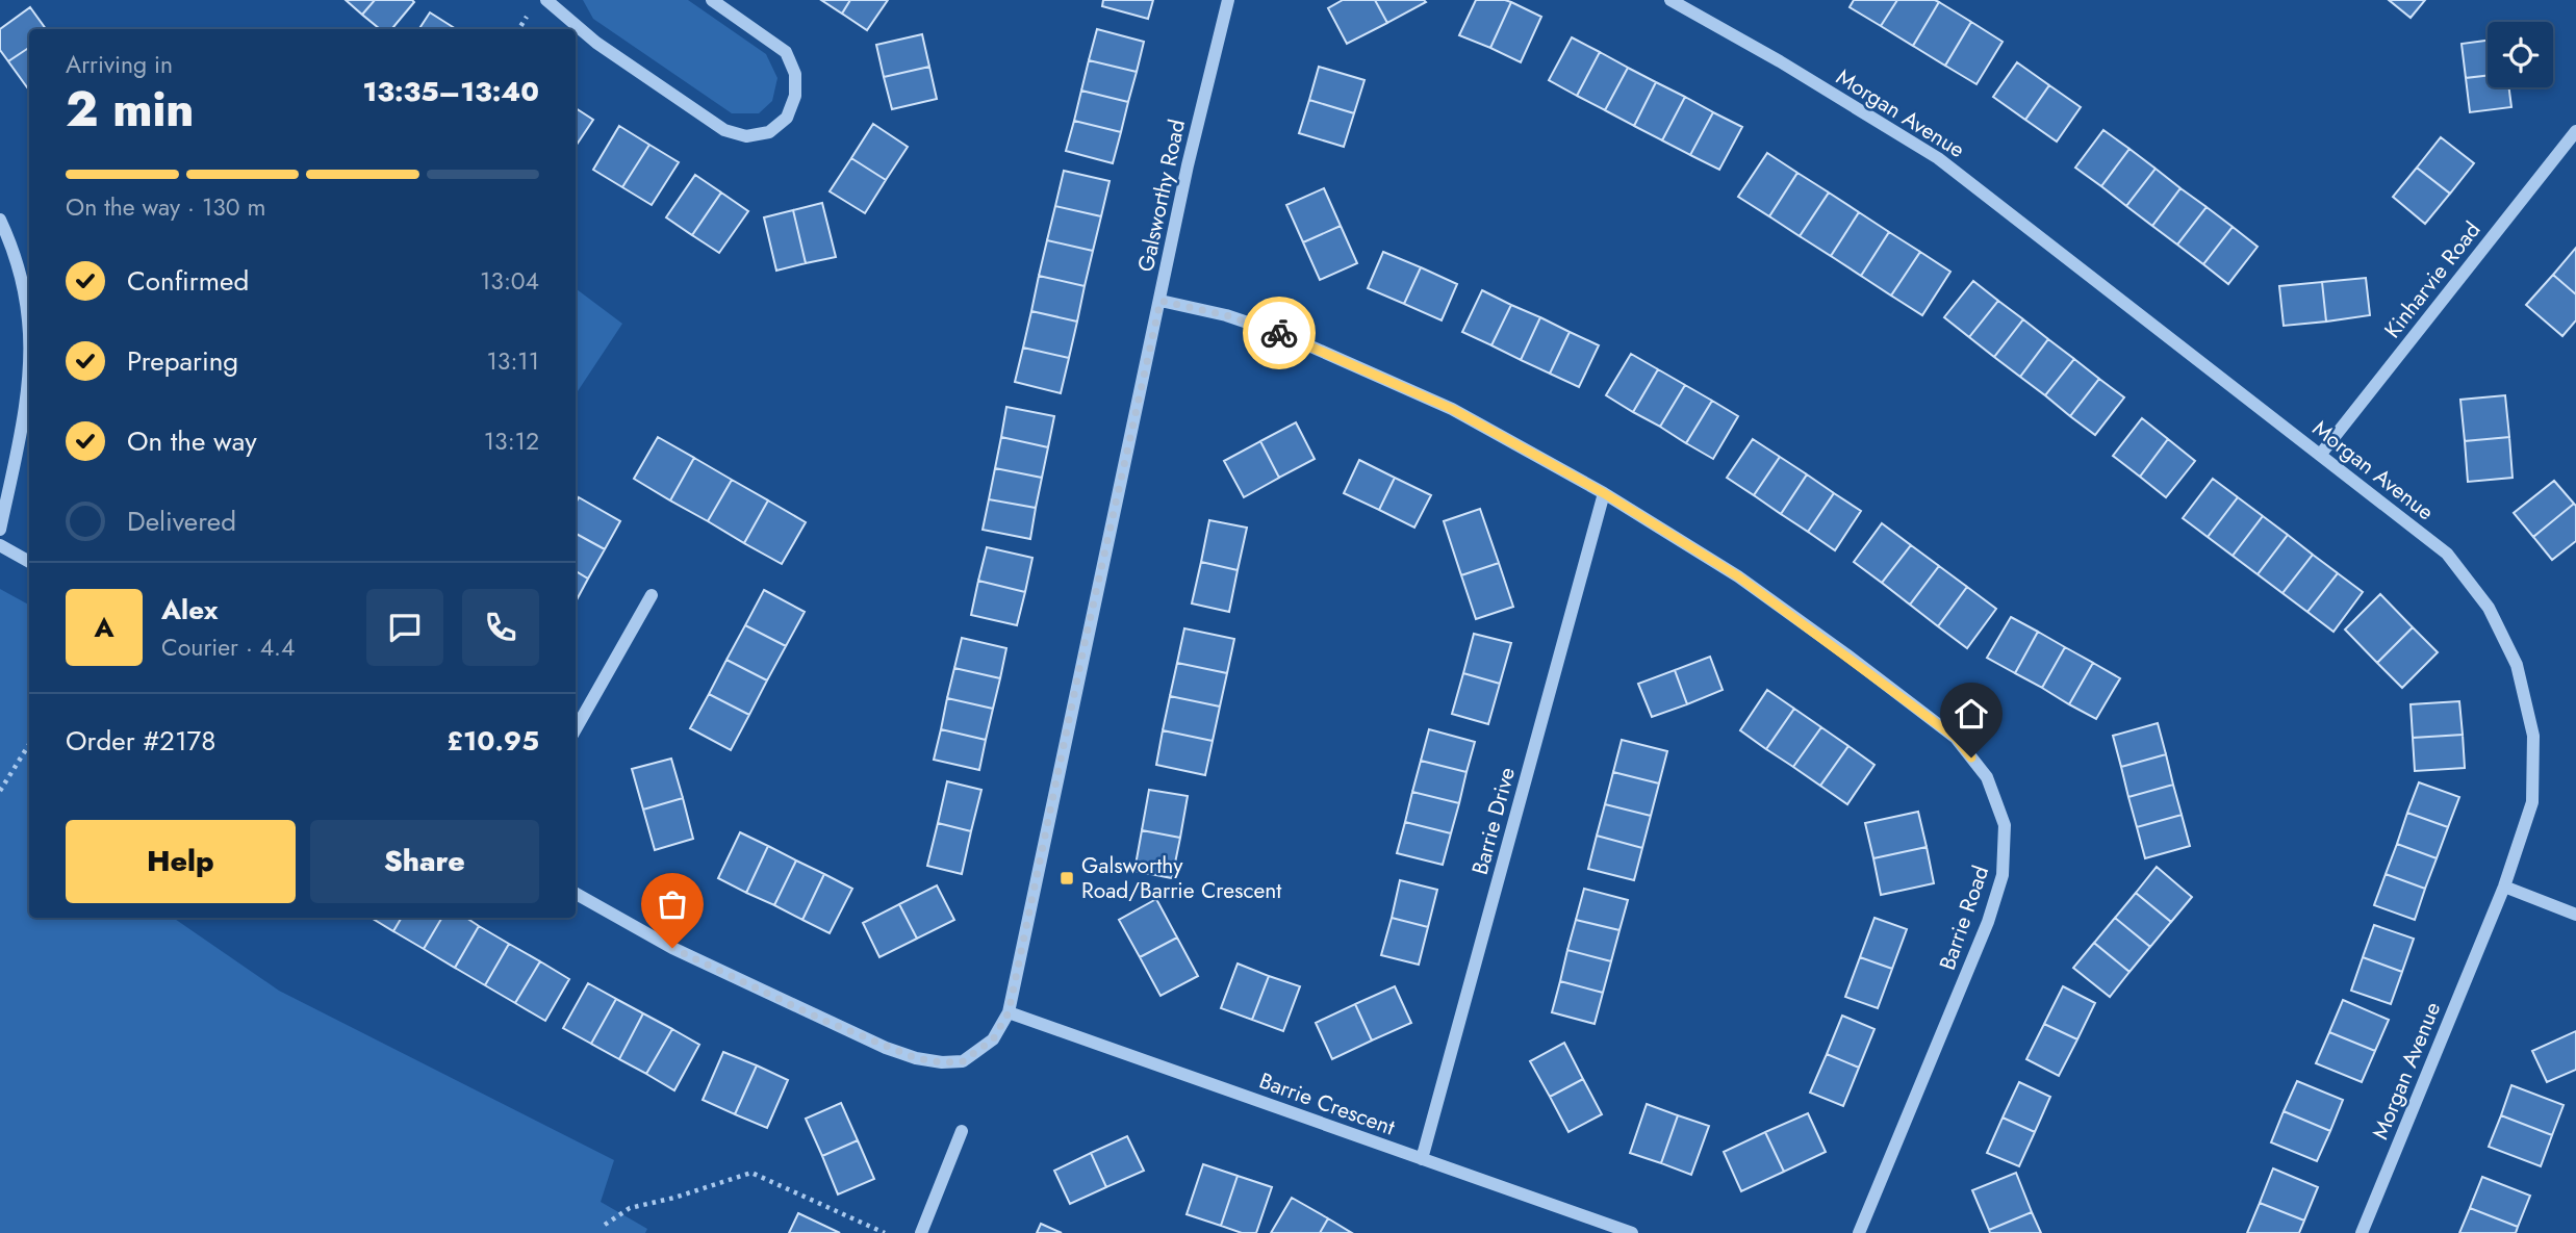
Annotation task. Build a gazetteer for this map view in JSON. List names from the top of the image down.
{
  "streets": {
    "street": [
      "Morgan Avenue",
      "Galsworthy Road",
      "Kinharvie Road",
      "Barrie Drive",
      "Barrie Road",
      "Barrie Crescent"
    ]
  },
  "crossings": [
    ["Morgan Avenue", "Kinharvie Road"],
    ["Galsworthy Road", "Barrie Road"],
    ["Galsworthy Road", "Barrie Crescent"],
    ["Barrie Drive", "Barrie Road"],
    ["Barrie Drive", "Barrie Crescent"]
  ],
  "places": {
    "transit": ["Galsworthy Road/Barrie Crescent"]
  },
  "page": {
    "heading": ["2 min", "Arriving in", "13:35–13:40"],
    "panel": [
      "Alex",
      "Courier · 4.4",
      "Order #2178",
      "£10.95"
    ],
    "bar": "On the way · 130 m",
    "list": [
      ["Confirmed", "13:04"],
      ["Preparing", "13:11"],
      ["On the way", "13:12"],
      "Delivered"
    ],
    "round": "A",
    "buttons": ["Help", "Share"]
  }
}
